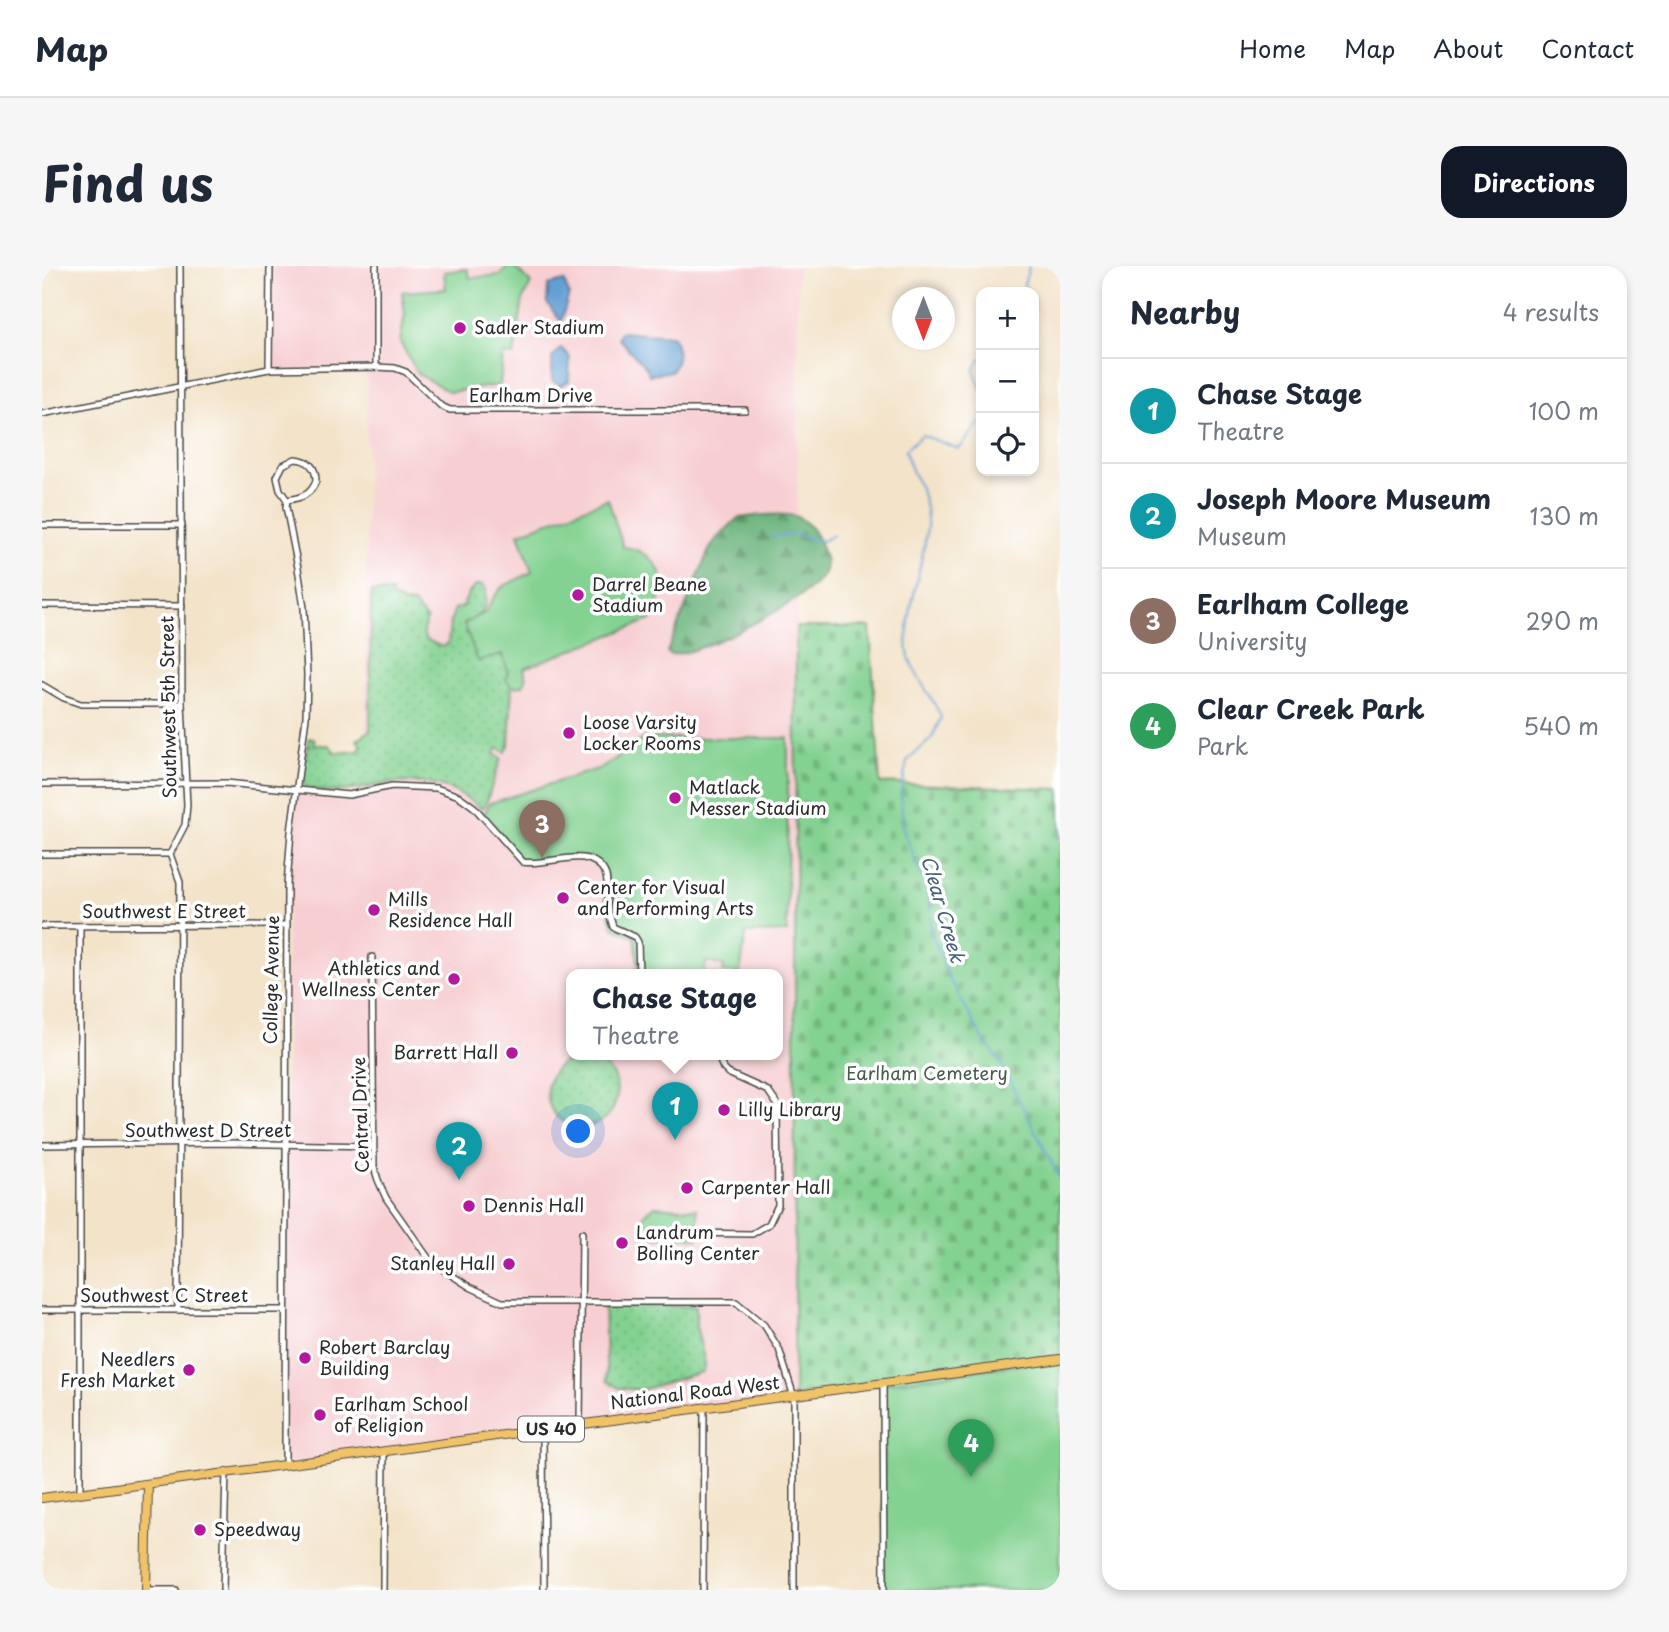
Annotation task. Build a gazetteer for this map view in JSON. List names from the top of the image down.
{
  "streets": {
    "main road": ["National Road West", "US 40"],
    "street": [
      "Earlham Drive",
      "Southwest 5th Street",
      "Southwest E Street",
      "College Avenue",
      "Central Drive",
      "Southwest D Street",
      "Southwest C Street"
    ]
  },
  "crossings": [
    ["Earlham Drive", "Southwest 5th Street"],
    ["Southwest E Street", "College Avenue"],
    ["College Avenue", "Southwest D Street"],
    ["College Avenue", "Southwest C Street"],
    ["College Avenue", "National Road West"],
    ["Central Drive", "Southwest D Street"],
    ["Central Drive", "National Road West"]
  ],
  "water": ["Clear Creek"],
  "parks": ["Earlham Cemetery"],
  "places": [
    "Sadler Stadium",
    "Darrel Beane Stadium",
    "Loose Varsity Locker Rooms",
    "Matlack Messer Stadium",
    "Center for Visual and Performing Arts",
    "Mills Residence Hall",
    "Athletics and Wellness Center",
    "Barrett Hall",
    "Lilly Library",
    "Carpenter Hall",
    "Dennis Hall",
    "Landrum Bolling Center",
    "Stanley Hall",
    "Robert Barclay Building",
    "Needlers Fresh Market",
    "Earlham School of Religion",
    "Speedway"
  ],
  "north": "bottom",
  "page": {
    "header": "Map",
    "nav": [
      "Home",
      "Map",
      "About",
      "Contact"
    ],
    "title": "Find us",
    "buttons": "Directions",
    "heading": ["Nearby", "4 results"],
    "map_buttons": ["+", "−"],
    "list": [
      {
        "mark": "1",
        "name": "Chase Stage",
        "note": "Theatre",
        "value": "100 m"
      },
      {
        "mark": "2",
        "name": "Joseph Moore Museum",
        "note": "Museum",
        "value": "130 m"
      },
      {
        "mark": "3",
        "name": "Earlham College",
        "note": "University",
        "value": "290 m"
      },
      {
        "mark": "4",
        "name": "Clear Creek Park",
        "note": "Park",
        "value": "540 m"
      }
    ],
    "pins": [
      "3",
      "1",
      "2",
      "4"
    ],
    "popup": ["Chase Stage", "Theatre"]
  }
}
